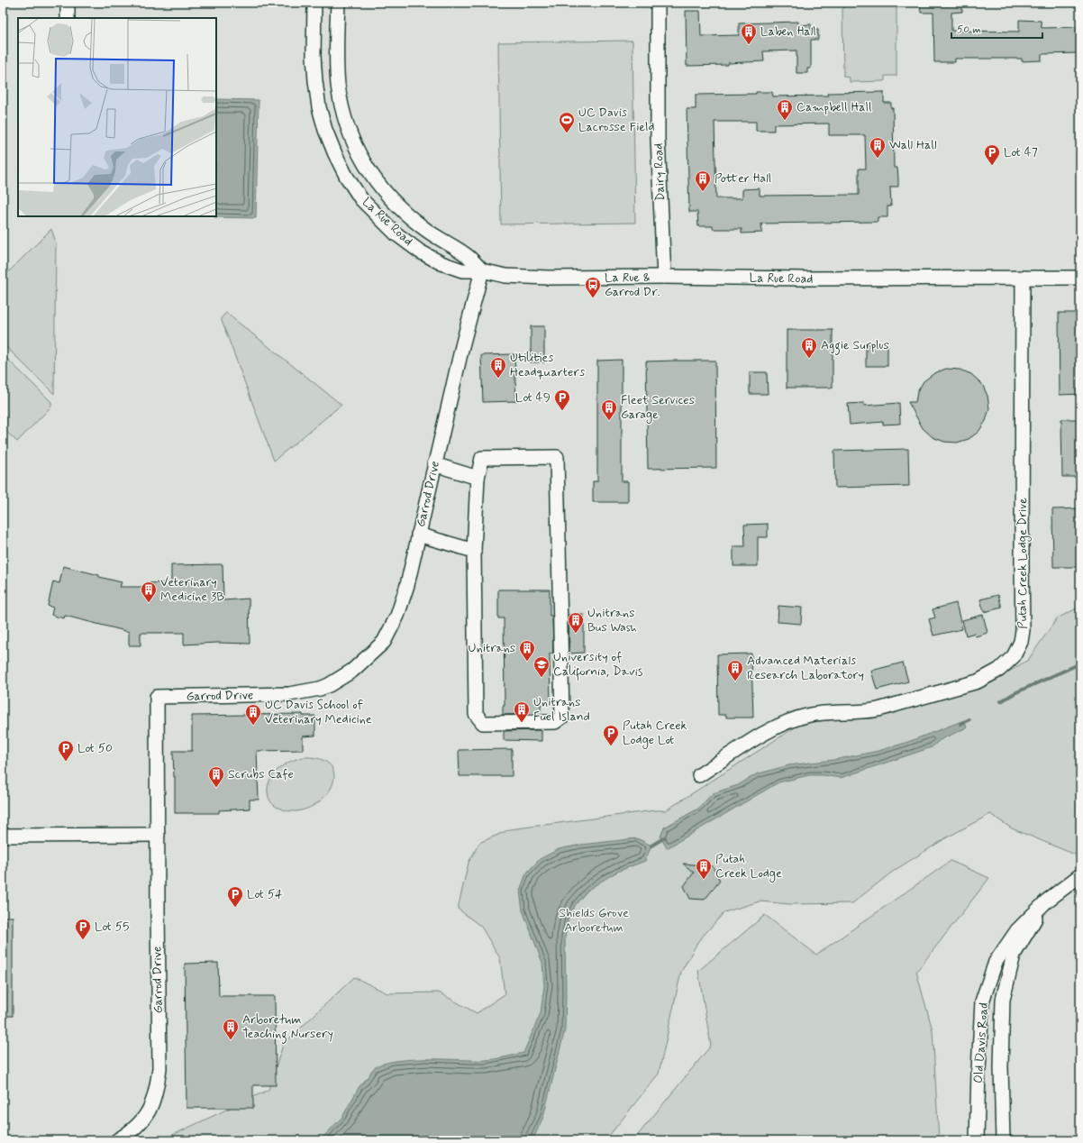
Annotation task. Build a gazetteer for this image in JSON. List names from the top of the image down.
{
  "streets": {
    "street": [
      "Dairy Road",
      "La Rue Road",
      "Garrod Drive",
      "Putah Creek Lodge Drive",
      "Old Davis Road"
    ]
  },
  "crossings": [
    ["Dairy Road", "La Rue Road"],
    ["La Rue Road", "Garrod Drive"],
    ["La Rue Road", "Putah Creek Lodge Drive"]
  ],
  "parks": ["Shields Grove Arboretum"],
  "places": {
    "building": [
      "Laben Hall",
      "Campbell Hall",
      "Wall Hall",
      "Potter Hall",
      "Aggie Surplus",
      "Utilities Headquarters",
      "Fleet Services Garage",
      "Veterinary Medicine 3B",
      "Unitrans Bus Wash",
      "Unitrans",
      "Advanced Materials Research Laboratory",
      "Unitrans Fuel Island",
      "UC Davis School of Veterinary Medicine",
      "Scrubs Cafe",
      "Putah Creek Lodge",
      "Arboretum Teaching Nursery"
    ],
    "sports": ["UC Davis Lacrosse Field"],
    "parking": [
      "Lot 47",
      "Lot 49",
      "Putah Creek Lodge Lot",
      "Lot 50",
      "Lot 54",
      "Lot 55"
    ],
    "bus stop": ["La Rue & Garrod Dr."],
    "school or university": ["University of California, Davis"]
  },
  "scale_bar": "50 m"
}
